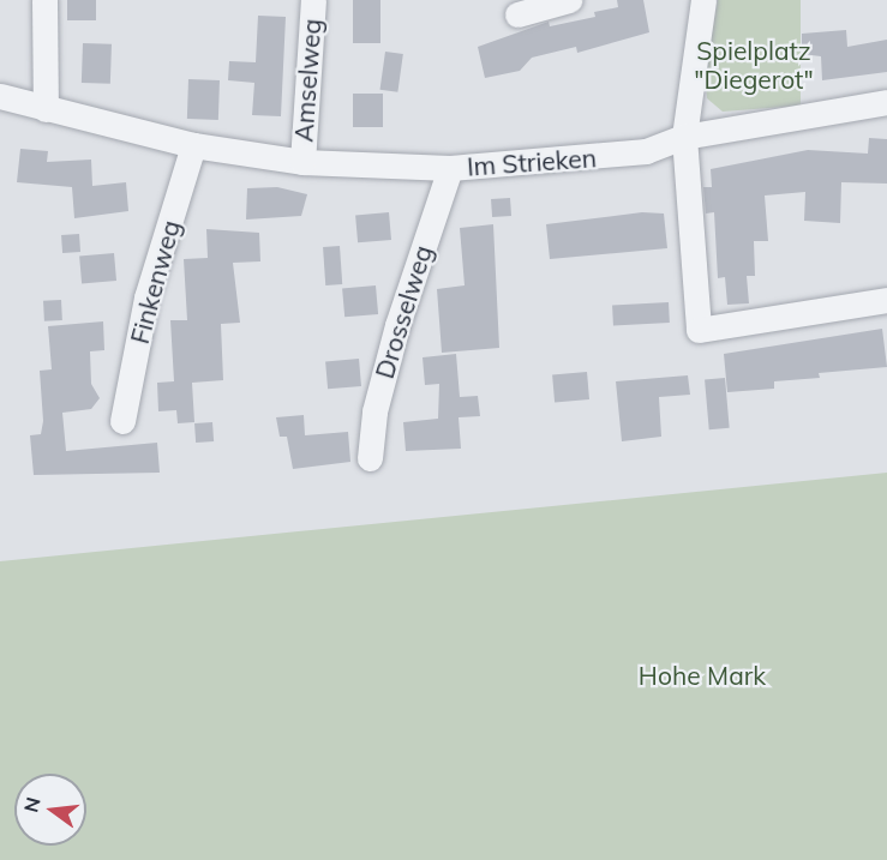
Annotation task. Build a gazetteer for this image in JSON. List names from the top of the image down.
{
  "streets": {
    "street": [
      "Amselweg",
      "Im Strieken",
      "Finkenweg",
      "Drosselweg"
    ]
  },
  "crossings": [
    ["Amselweg", "Im Strieken"],
    ["Im Strieken", "Finkenweg"],
    ["Im Strieken", "Drosselweg"]
  ],
  "parks": ["Spielplatz \"Diegerot\"", "Hohe Mark"],
  "north": "left"
}
